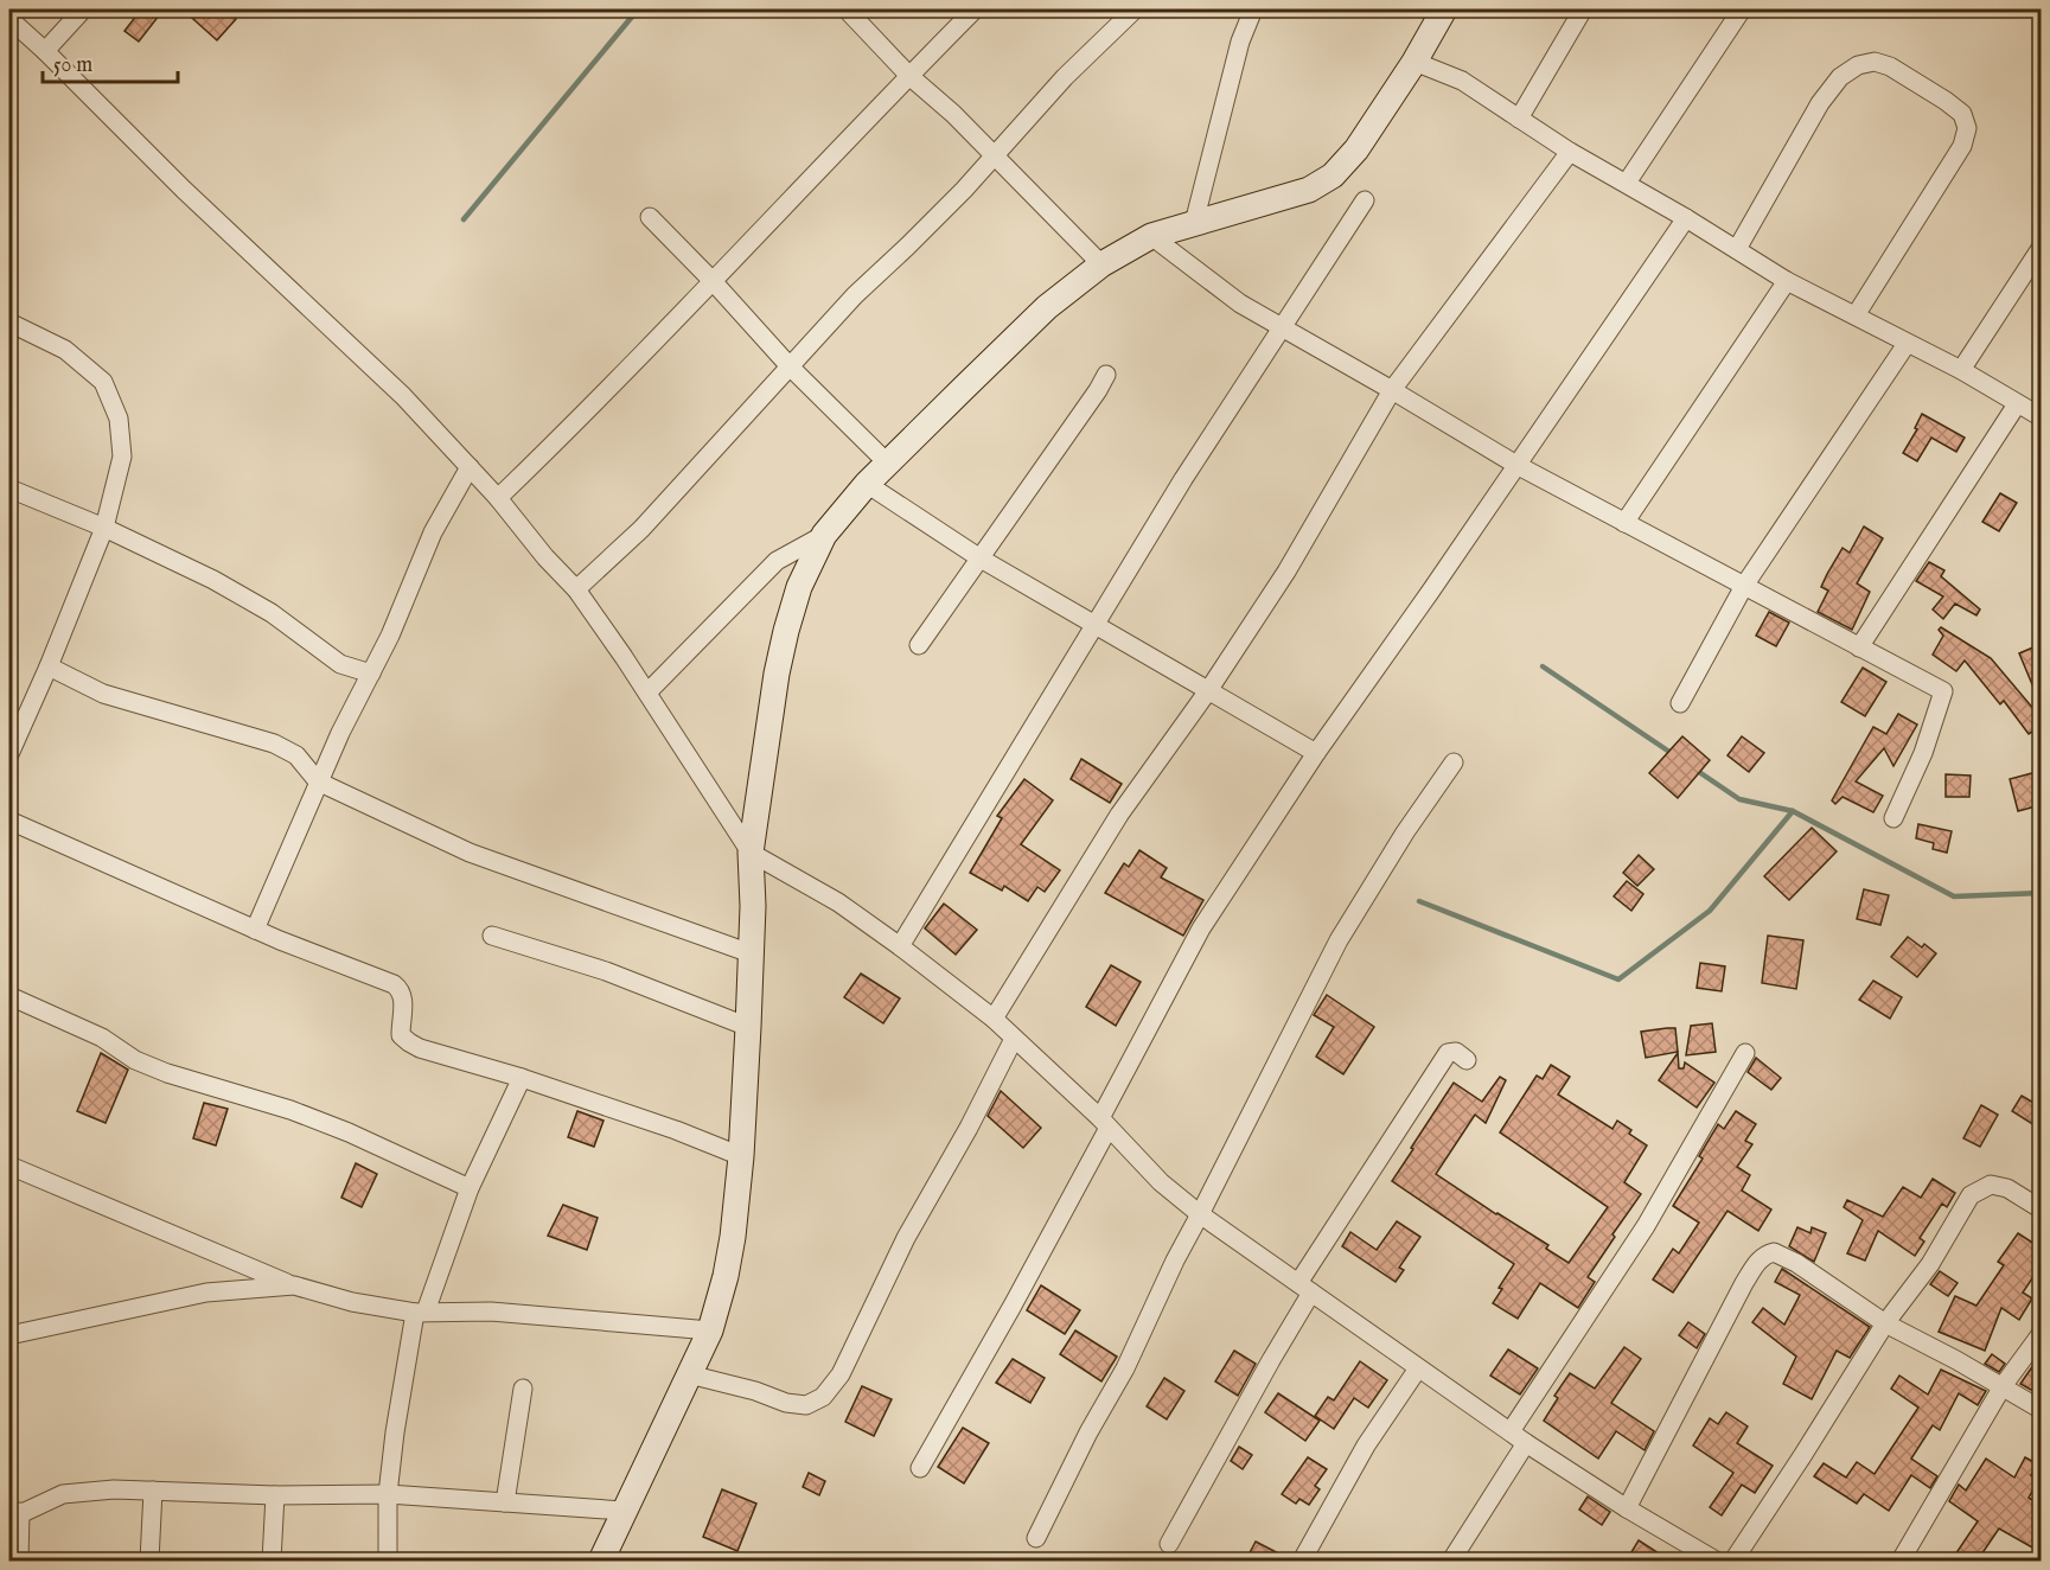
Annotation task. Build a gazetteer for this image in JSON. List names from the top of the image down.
{
  "scale_bar": "50 m"
}
